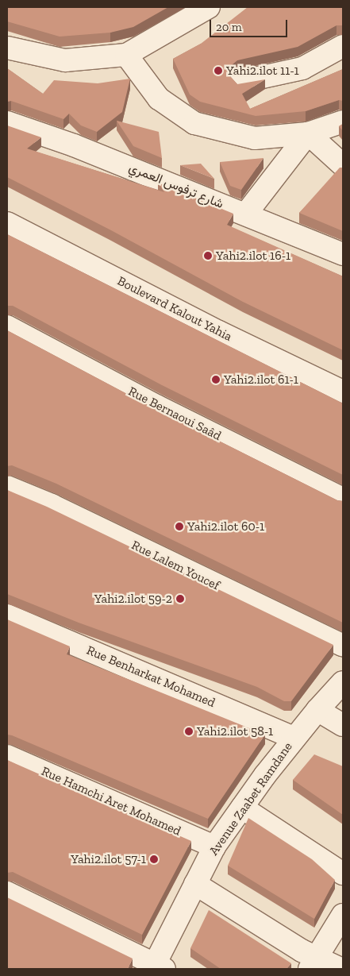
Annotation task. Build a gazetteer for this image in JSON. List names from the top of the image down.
{
  "streets": {
    "street": [
      "شارع ترفوس العمري",
      "Boulevard Kalout Yahia",
      "Rue Bernaoui Saâd",
      "Rue Lalem Youcef",
      "Rue Benharkat Mohamed",
      "Avenue Zaabet Ramdane",
      "Rue Hamchi Aret Mohamed"
    ]
  },
  "crossings": [
    ["Rue Benharkat Mohamed", "Avenue Zaabet Ramdane"],
    ["Avenue Zaabet Ramdane", "Rue Hamchi Aret Mohamed"]
  ],
  "places": [
    "Yahi2.ilot 11-1",
    "Yahi2.ilot 16-1",
    "Yahi2.ilot 61-1",
    "Yahi2.ilot 60-1",
    "Yahi2.ilot 59-2",
    "Yahi2.ilot 58-1",
    "Yahi2.ilot 57-1"
  ],
  "scale_bar": "20 m"
}
